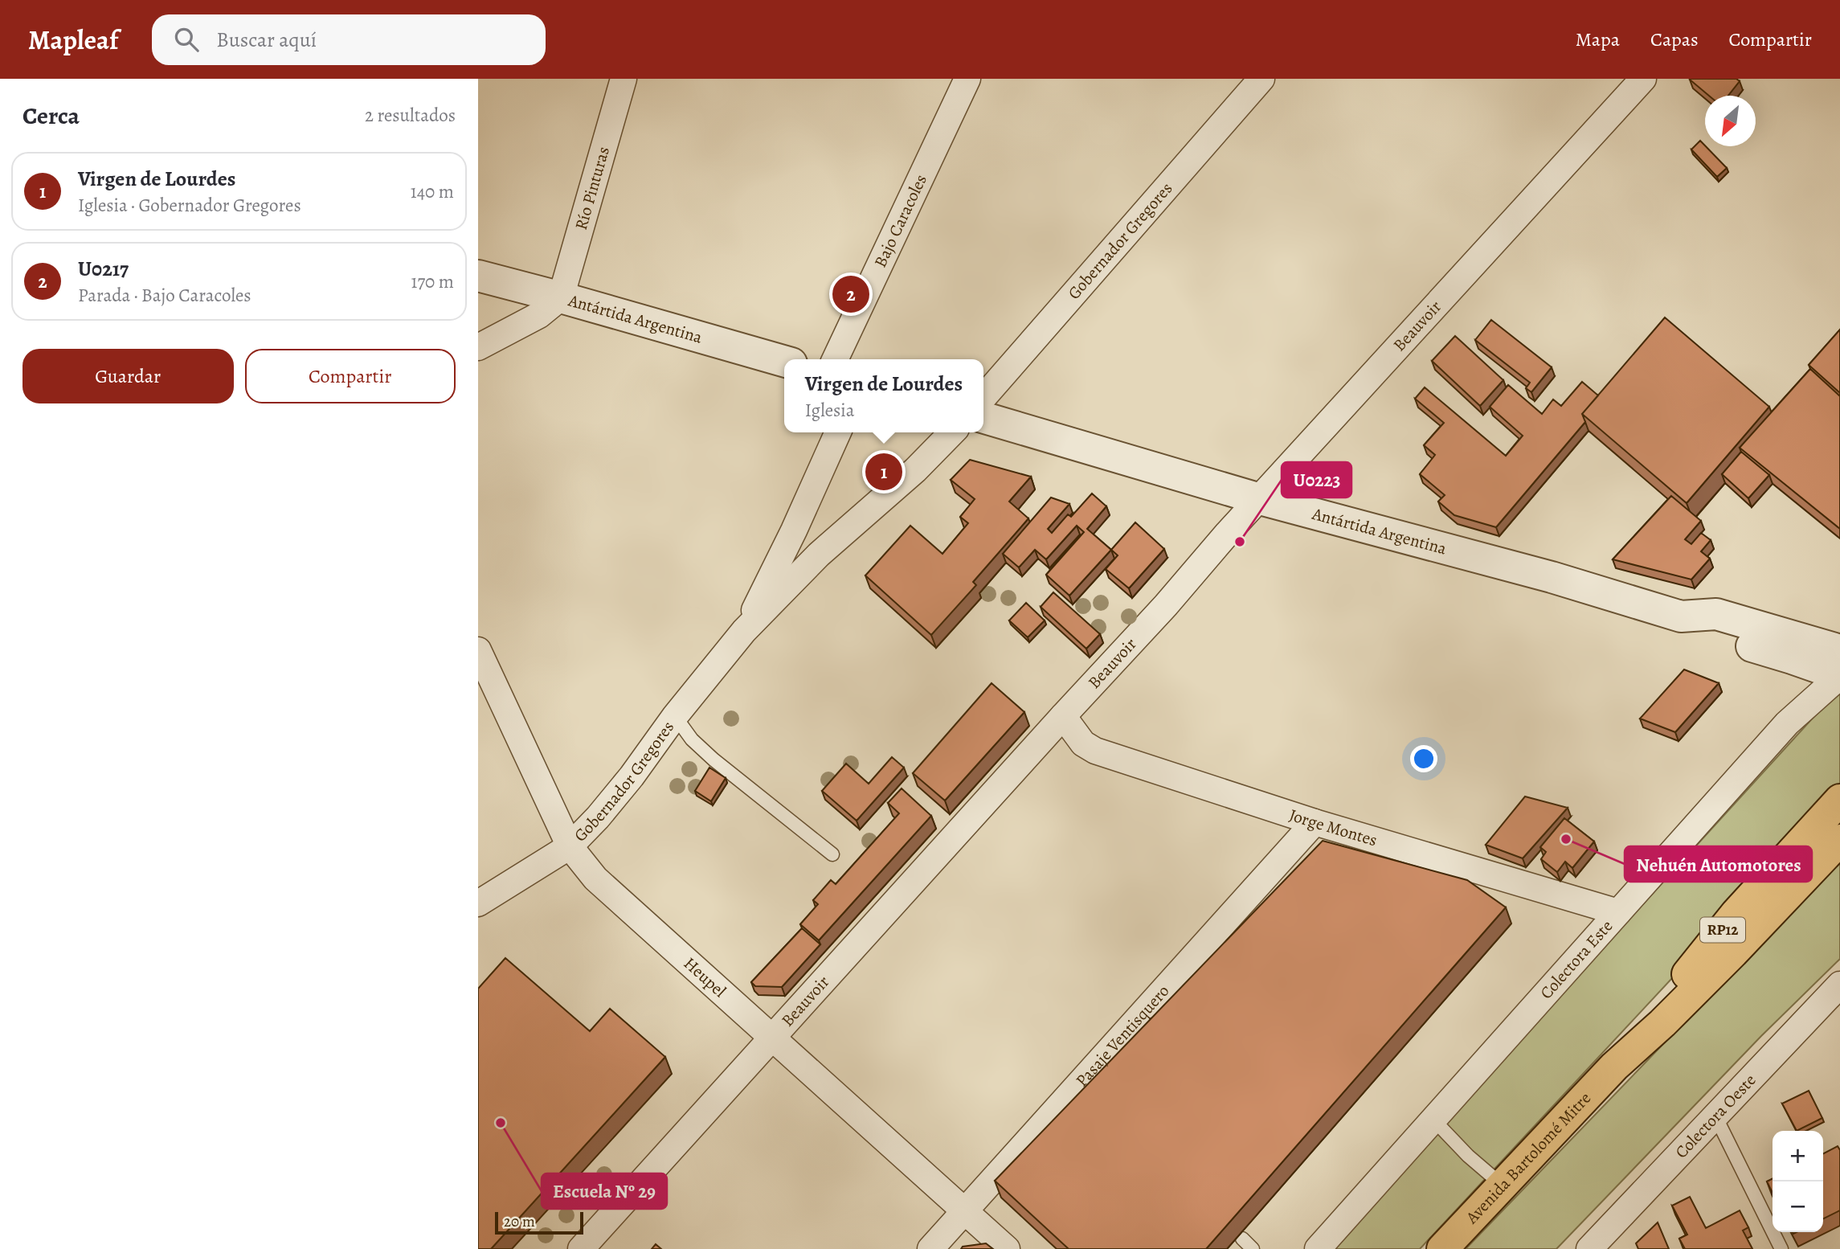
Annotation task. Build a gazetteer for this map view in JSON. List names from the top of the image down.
{
  "streets": {
    "main road": ["RP12", "Avenida Bartolomé Mitre"],
    "street": [
      "Río Pinturas",
      "Bajo Caracoles",
      "Gobernador Gregores",
      "Antártida Argentina",
      "Beauvoir",
      "Jorge Montes",
      "Colectora Este",
      "Heupel",
      "Pasaje Ventisquero",
      "Colectora Oeste"
    ]
  },
  "crossings": [
    ["Río Pinturas", "Antártida Argentina"],
    ["Gobernador Gregores", "Heupel"],
    ["Antártida Argentina", "Beauvoir"],
    ["Antártida Argentina", "Colectora Este"],
    ["Beauvoir", "Jorge Montes"],
    ["Beauvoir", "Heupel"],
    ["Jorge Montes", "Colectora Este"],
    ["Jorge Montes", "Pasaje Ventisquero"],
    ["Heupel", "Pasaje Ventisquero"]
  ],
  "places": ["U0223", "Nehuén Automotores", "Escuela Nº 29"],
  "scale_bar": "20 m",
  "north": "bottom left",
  "page": {
    "header": "Mapleaf",
    "search": "Buscar aquí",
    "nav": ["Mapa", "Capas", "Compartir"],
    "heading": ["Cerca", "2 resultados"],
    "list": [
      {
        "mark": "1",
        "name": "Virgen de Lourdes",
        "note": "Iglesia · Gobernador Gregores",
        "value": "140 m"
      },
      {
        "mark": "2",
        "name": "U0217",
        "note": "Parada · Bajo Caracoles",
        "value": "170 m"
      }
    ],
    "pins": ["2", "1"],
    "buttons": ["Guardar", "Compartir"],
    "popup": ["Virgen de Lourdes", "Iglesia"],
    "map_buttons": ["+", "−"],
    "scale": "20 m"
  }
}
